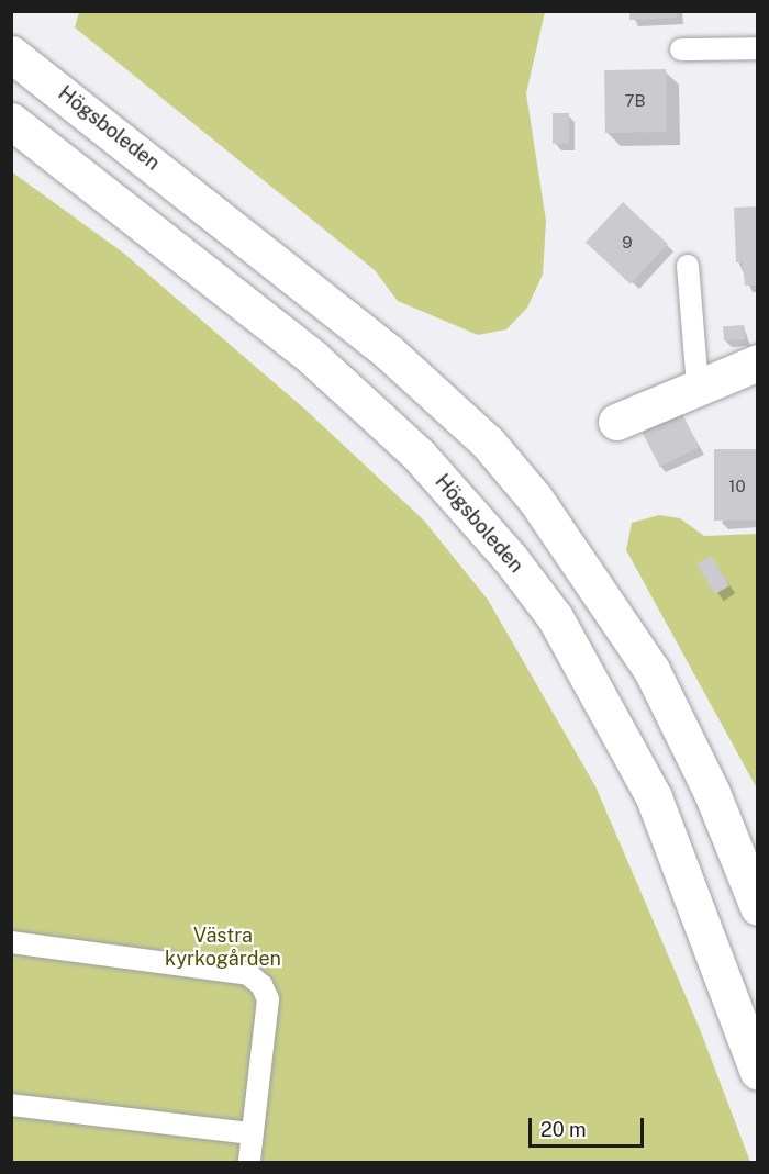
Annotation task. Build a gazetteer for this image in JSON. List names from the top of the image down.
{
  "streets": {
    "main road": ["Högsboleden"]
  },
  "parks": ["Västra kyrkogården"],
  "house_numbers": ["7B", "9", "10"],
  "scale_bar": "20 m"
}
